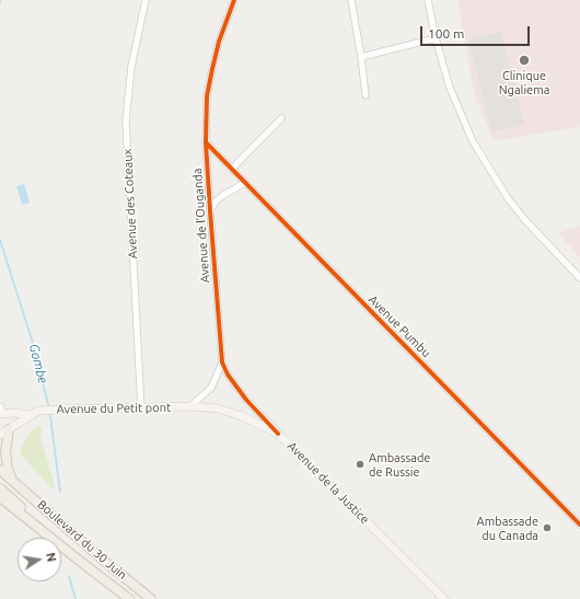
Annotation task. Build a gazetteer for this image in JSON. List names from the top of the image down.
{
  "streets": {
    "main road": ["Avenue du Petit pont", "Avenue de la Justice", "Boulevard du 30 Juin"],
    "street": ["Avenue des Coteaux", "Avenue de l’Ouganda", "Avenue Pumbu"]
  },
  "crossings": [
    ["Avenue des Coteaux", "Avenue du Petit pont"],
    ["Avenue de l’Ouganda", "Avenue Pumbu"],
    ["Avenue de l’Ouganda", "Avenue du Petit pont"],
    ["Avenue de l’Ouganda", "Avenue de la Justice"],
    ["Avenue du Petit pont", "Avenue de la Justice"]
  ],
  "water": ["Gombe"],
  "places": ["Clinique Ngaliema", "Ambassade de Russie", "Ambassade du Canada"],
  "scale_bar": "100 m",
  "north": "right"
}
